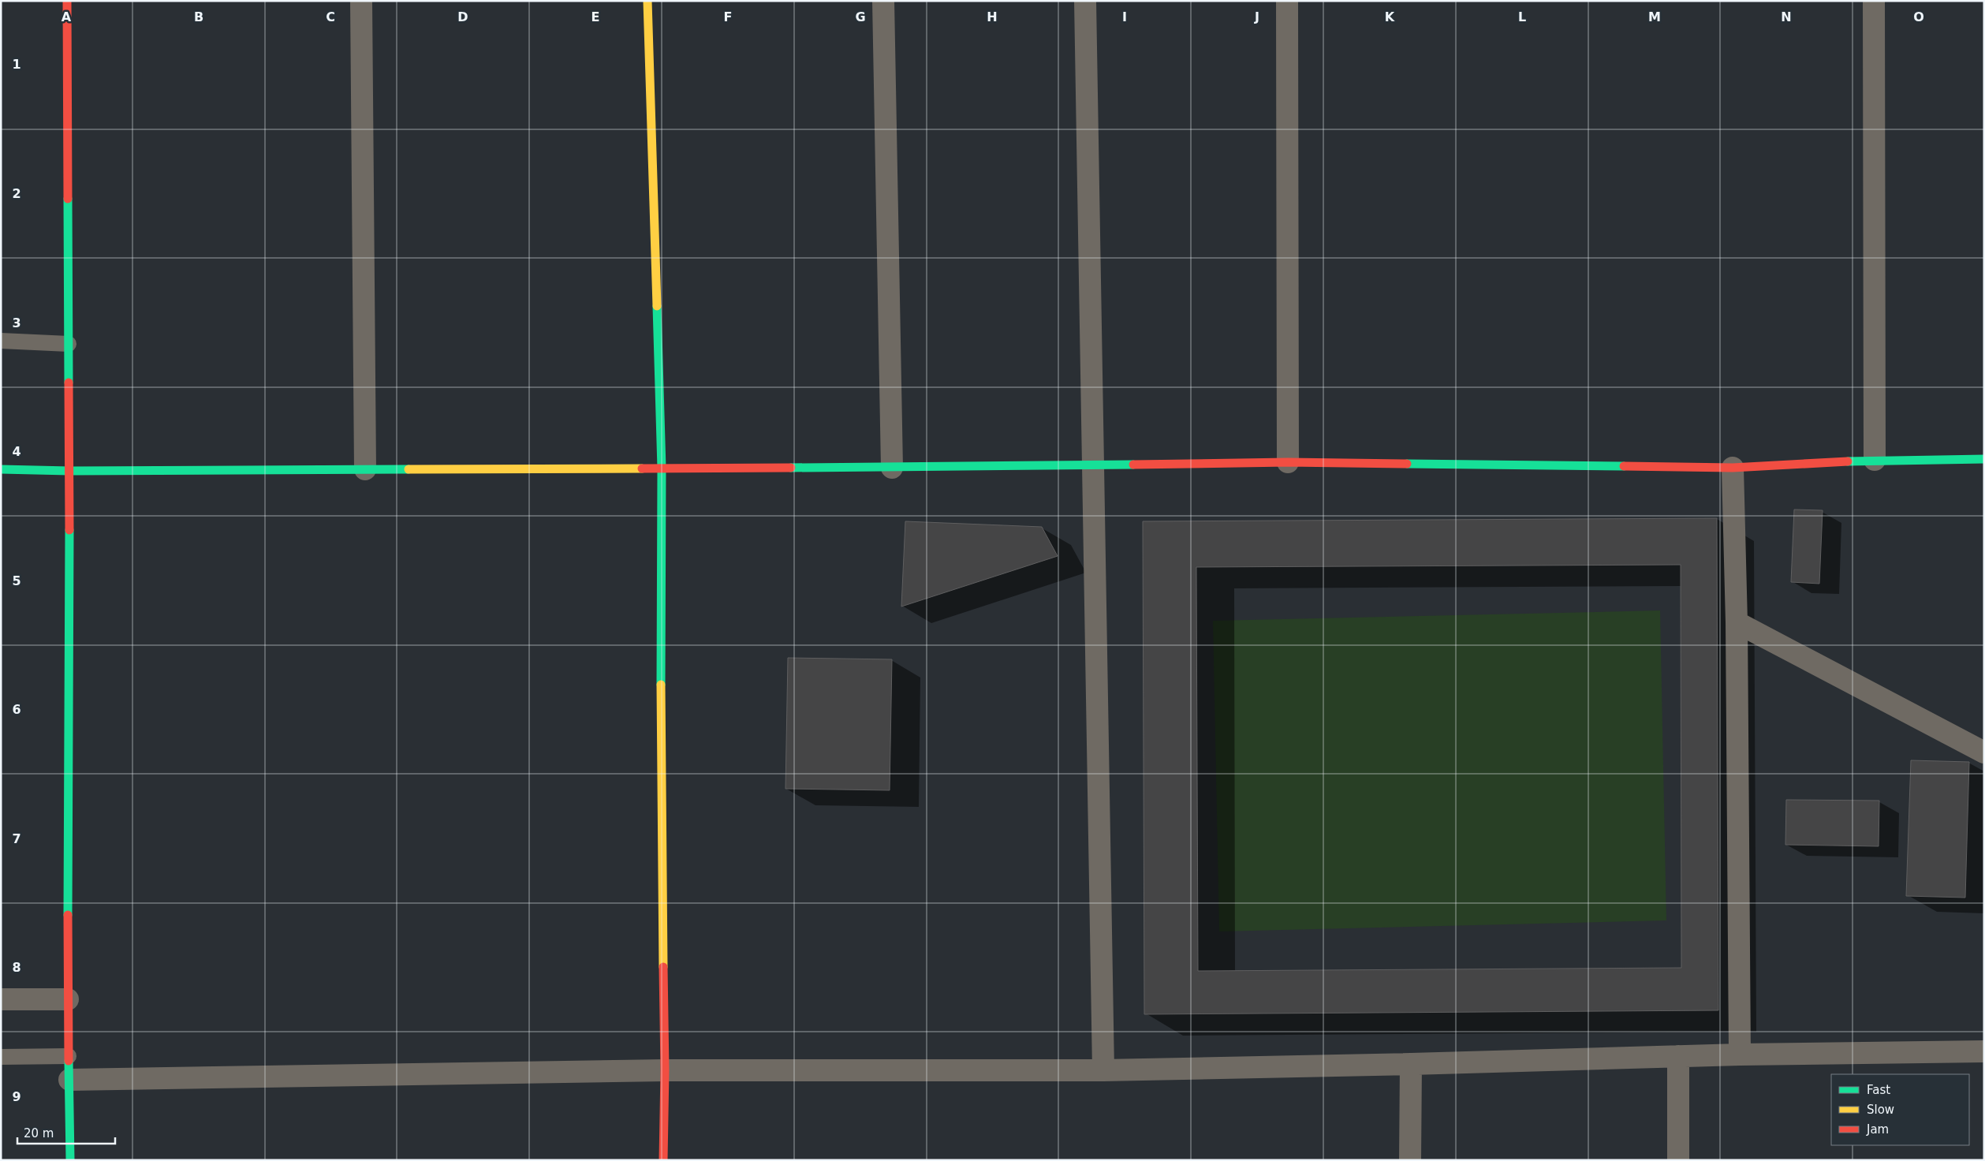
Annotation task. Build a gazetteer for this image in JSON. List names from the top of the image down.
{
  "legend": ["Fast", "Slow", "Jam"],
  "scale_bar": "20 m",
  "grid": {
    "columns": [
      "A",
      "B",
      "C",
      "D",
      "E",
      "F",
      "G",
      "H",
      "I",
      "J",
      "K",
      "L",
      "M",
      "N",
      "O"
    ],
    "rows": [
      "1",
      "2",
      "3",
      "4",
      "5",
      "6",
      "7",
      "8",
      "9"
    ]
  }
}
